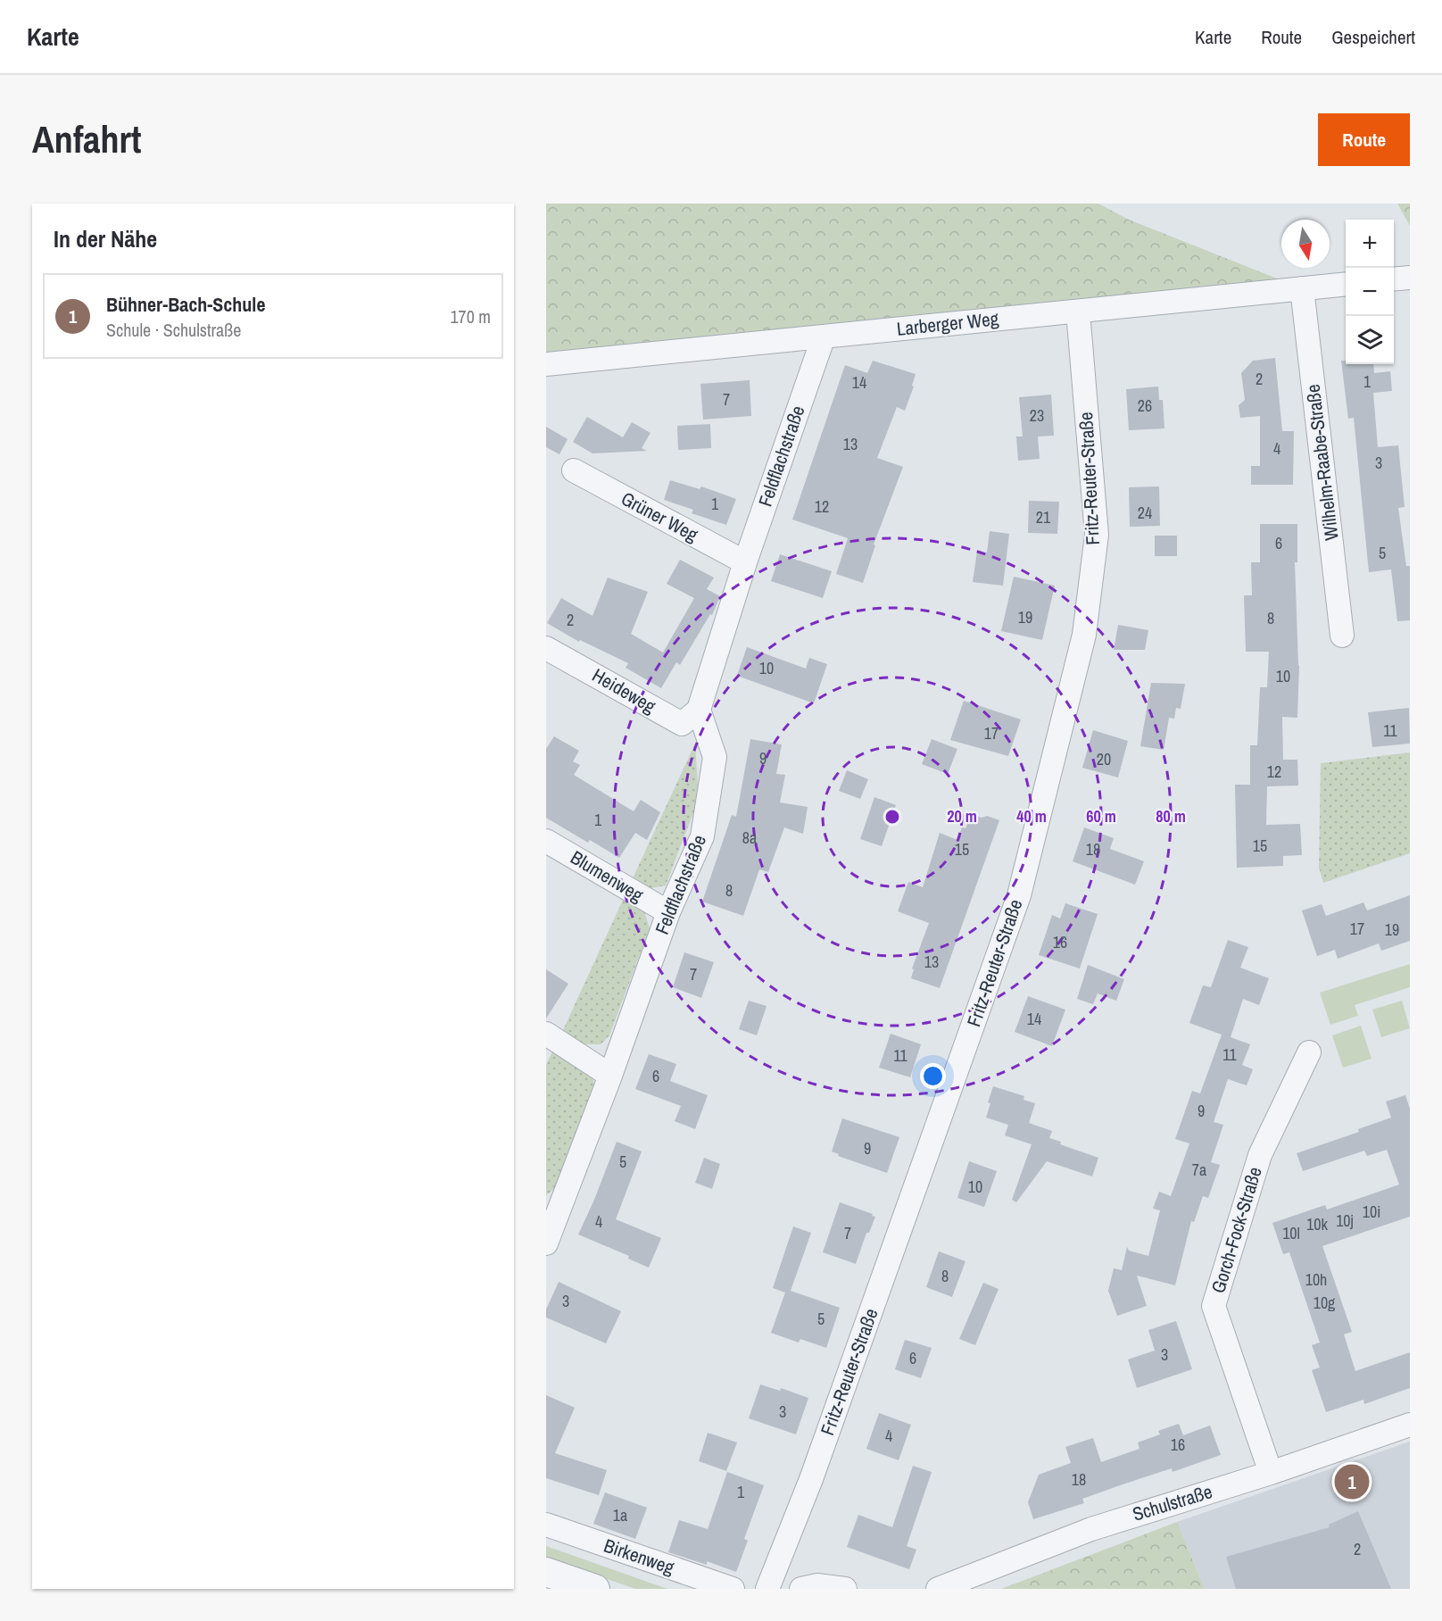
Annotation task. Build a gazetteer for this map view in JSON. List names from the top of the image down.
{
  "streets": {
    "street": [
      "Larberger Weg",
      "Feldflachstraße",
      "Wilhelm-Raabe-Straße",
      "Fritz-Reuter-Straße",
      "Grüner Weg",
      "Heideweg",
      "Blumenweg",
      "Gorch-Fock-Straße",
      "Schulstraße",
      "Birkenweg"
    ]
  },
  "crossings": [
    ["Larberger Weg", "Feldflachstraße"],
    ["Larberger Weg", "Wilhelm-Raabe-Straße"],
    ["Larberger Weg", "Fritz-Reuter-Straße"],
    ["Feldflachstraße", "Grüner Weg"],
    ["Feldflachstraße", "Heideweg"],
    ["Feldflachstraße", "Blumenweg"],
    ["Gorch-Fock-Straße", "Schulstraße"]
  ],
  "house_numbers": [
    "2",
    "1",
    "14",
    "7",
    "26",
    "23",
    "13",
    "4",
    "3",
    "1",
    "12",
    "24",
    "21",
    "6",
    "5",
    "19",
    "8",
    "2",
    "10",
    "10",
    "11",
    "17",
    "9",
    "20",
    "12",
    "1",
    "8a",
    "15",
    "15",
    "18",
    "8",
    "17",
    "19",
    "16",
    "13",
    "7",
    "14",
    "11",
    "11",
    "6",
    "9",
    "9",
    "5",
    "7a",
    "10",
    "10i",
    "10j",
    "4",
    "10k",
    "7",
    "10l",
    "8",
    "10h",
    "3",
    "10g",
    "5",
    "3",
    "6",
    "3",
    "4",
    "16",
    "18",
    "1",
    "1a",
    "2"
  ],
  "north": "bottom",
  "page": {
    "header": "Karte",
    "nav": ["Karte", "Route", "Gespeichert"],
    "buttons": "Route",
    "title": "Anfahrt",
    "heading": "In der Nähe",
    "map_buttons": ["+", "−"],
    "list": [
      {
        "mark": "1",
        "name": "Bühner-Bach-Schule",
        "note": "Schule · Schulstraße",
        "value": "170 m"
      }
    ],
    "pins": "1"
  },
  "rings": [
    "20 m",
    "40 m",
    "60 m",
    "80 m"
  ]
}
